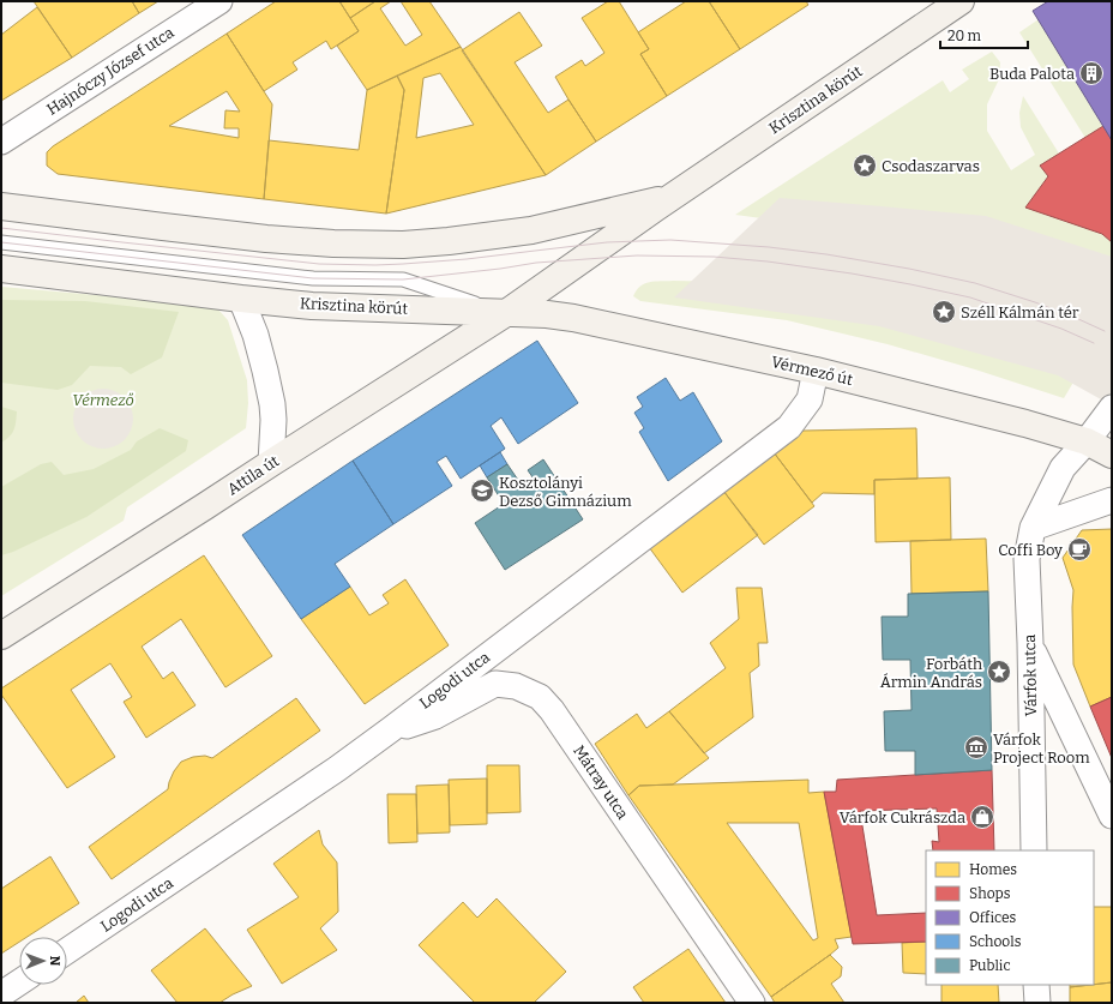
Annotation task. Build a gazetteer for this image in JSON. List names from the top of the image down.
{
  "streets": {
    "main road": ["Krisztina körút", "Vérmező út", "Attila út"],
    "street": [
      "Hajnóczy József utca",
      "Várfok utca",
      "Logodi utca",
      "Mátray utca"
    ]
  },
  "crossings": [
    ["Krisztina körút", "Vérmező út"],
    ["Krisztina körút", "Attila út"],
    ["Vérmező út", "Attila út"],
    ["Vérmező út", "Várfok utca"],
    ["Vérmező út", "Logodi utca"],
    ["Logodi utca", "Mátray utca"]
  ],
  "parks": ["Vérmező"],
  "places": {
    "building": ["Buda Palota"],
    "place": ["Csodaszarvas", "Széll Kálmán tér", "Forbáth Ármin András"],
    "school or university": ["Kosztolányi Dezső Gimnázium"],
    "cafe": ["Coffi Boy"],
    "museum": ["Várfok Project Room"],
    "shop": ["Várfok Cukrászda"]
  },
  "legend": [
    "Homes",
    "Shops",
    "Offices",
    "Schools",
    "Public"
  ],
  "scale_bar": "20 m",
  "north": "right"
}
